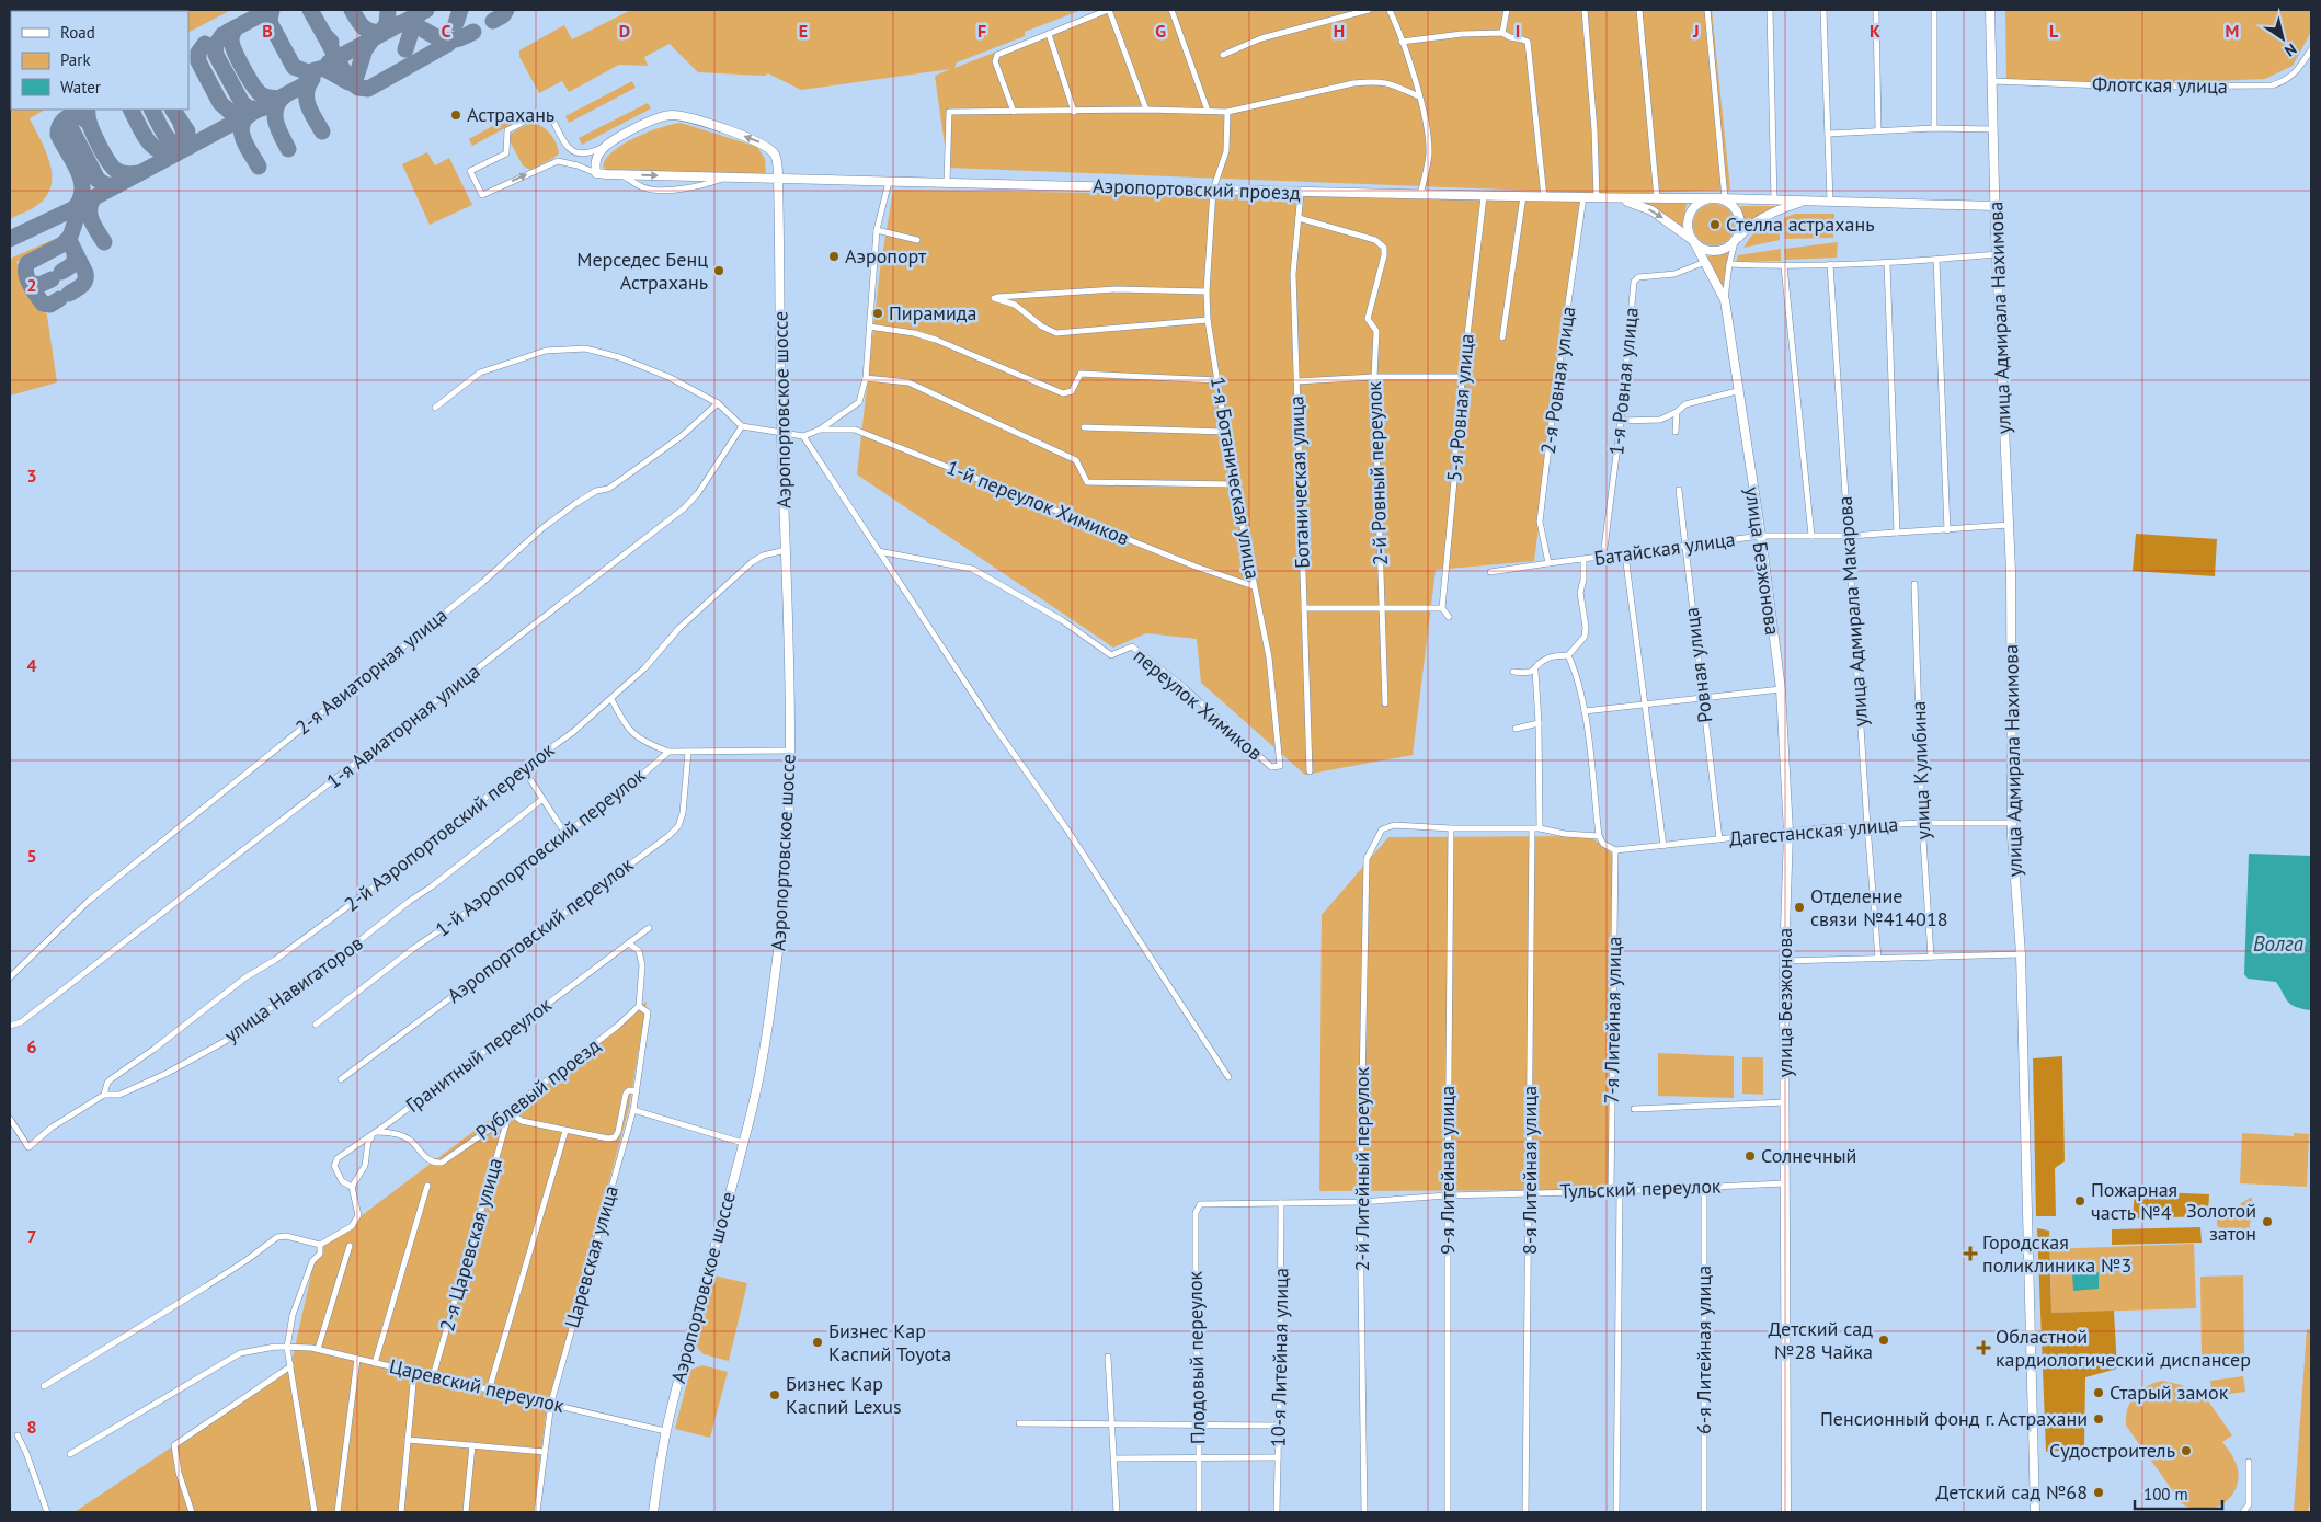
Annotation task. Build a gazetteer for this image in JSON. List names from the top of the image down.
{
  "streets": {
    "main road": [
      "Аэропортовский проезд",
      "улица Адмирала Нахимова",
      "Аэропортовское шоссе",
      "улица Безжонова"
    ],
    "street": [
      "Флотская улица",
      "2-я Ровная улица",
      "1-я Ровная улица",
      "5-я Ровная улица",
      "2-й Ровный переулок",
      "1-я Ботаническая улица",
      "Ботаническая улица",
      "1-й переулок Химиков",
      "Батайская улица",
      "улица Адмирала Макарова",
      "Ровная улица",
      "2-я Авиаторная улица",
      "переулок Химиков",
      "1-я Авиаторная улица",
      "улица Кулибина",
      "2-й Аэропортовский переулок",
      "Дагестанская улица",
      "1-й Аэропортовский переулок",
      "Аэропортовский переулок",
      "улица Навигаторов",
      "7-я Литейная улица",
      "Гранитный переулок",
      "Рублевый проезд",
      "2-й Литейный переулок",
      "9-я Литейная улица",
      "8-я Литейная улица",
      "Тульский переулок",
      "2-я Царевская улица",
      "Царевская улица",
      "6-я Литейная улица",
      "Плодовый переулок",
      "10-я Литейная улица",
      "Царевский переулок"
    ]
  },
  "crossings": [
    ["Флотская улица", "улица Адмирала Нахимова"],
    ["Аэропортовский проезд", "2-я Ровная улица"],
    ["Аэропортовский проезд", "5-я Ровная улица"],
    ["Аэропортовский проезд", "Аэропортовское шоссе"],
    ["Аэропортовский проезд", "1-я Ботаническая улица"],
    ["Аэропортовский проезд", "Ботаническая улица"],
    ["Аэропортовский проезд", "улица Безжонова"],
    ["улица Адмирала Нахимова", "Батайская улица"],
    ["улица Адмирала Нахимова", "Дагестанская улица"],
    ["2-я Ровная улица", "Батайская улица"],
    ["1-я Ровная улица", "Батайская улица"],
    ["1-я Ровная улица", "улица Безжонова"],
    ["Аэропортовское шоссе", "2-й Аэропортовский переулок"],
    ["Аэропортовское шоссе", "Царевский переулок"],
    ["2-й Ровный переулок", "Ботаническая улица"],
    ["1-я Ботаническая улица", "1-й переулок Химиков"],
    ["1-я Ботаническая улица", "переулок Химиков"],
    ["Батайская улица", "улица Безжонова"],
    ["Батайская улица", "улица Адмирала Макарова"],
    ["Батайская улица", "Ровная улица"],
    ["улица Безжонова", "Дагестанская улица"],
    ["улица Безжонова", "Тульский переулок"],
    ["улица Адмирала Макарова", "Дагестанская улица"],
    ["Ровная улица", "Дагестанская улица"],
    ["улица Кулибина", "Дагестанская улица"],
    ["2-й Аэропортовский переулок", "улица Навигаторов"],
    ["Дагестанская улица", "7-я Литейная улица"],
    ["7-я Литейная улица", "Тульский переулок"],
    ["Гранитный переулок", "Рублевый проезд"],
    ["Рублевый проезд", "2-я Царевская улица"],
    ["Рублевый проезд", "Царевская улица"],
    ["2-й Литейный переулок", "9-я Литейная улица"],
    ["2-й Литейный переулок", "Тульский переулок"],
    ["9-я Литейная улица", "Тульский переулок"],
    ["8-я Литейная улица", "Тульский переулок"],
    ["Тульский переулок", "6-я Литейная улица"],
    ["Тульский переулок", "Плодовый переулок"],
    ["Тульский переулок", "10-я Литейная улица"],
    ["2-я Царевская улица", "Царевский переулок"],
    ["Царевская улица", "Царевский переулок"]
  ],
  "water": ["Волга"],
  "places": {
    "other": [
      "Астрахань",
      "Стелла астрахань",
      "Аэропорт",
      "Мерседес Бенц Астрахань",
      "Пирамида",
      "Отделение связи №414018",
      "Солнечный",
      "Пожарная часть №4",
      "Золотой затон",
      "Детский сад №28 Чайка",
      "Бизнес Кар Каспий Toyota",
      "Старый замок",
      "Бизнес Кар Каспий Lexus",
      "Пенсионный фонд г. Астрахани",
      "Судостроитель",
      "Детский сад №68"
    ],
    "health": ["Городская поликлиника №3", "Областной кардиологический диспансер"]
  },
  "legend": ["Road", "Park", "Water"],
  "scale_bar": "100 m",
  "north": "bottom right",
  "grid": {
    "columns": [
      "B",
      "C",
      "D",
      "E",
      "F",
      "G",
      "H",
      "I",
      "J",
      "K",
      "L",
      "M"
    ],
    "rows": [
      "2",
      "3",
      "4",
      "5",
      "6",
      "7",
      "8"
    ]
  }
}
